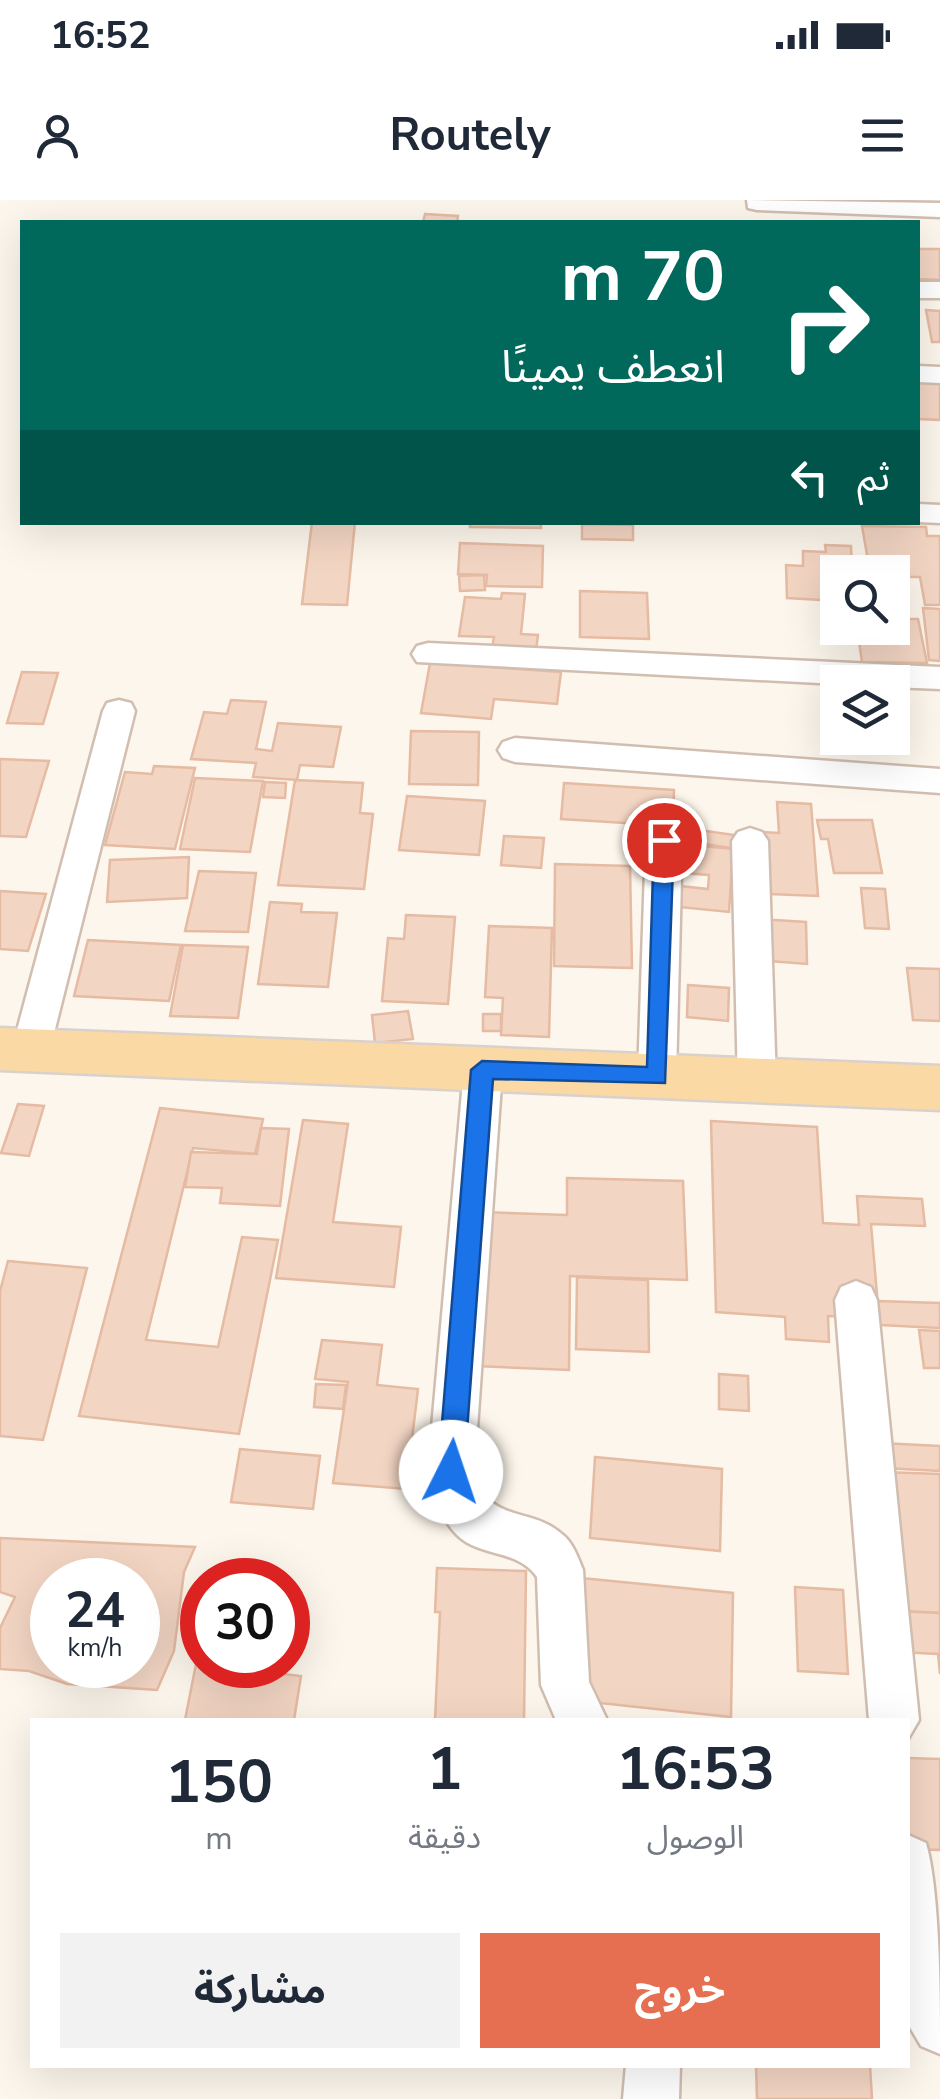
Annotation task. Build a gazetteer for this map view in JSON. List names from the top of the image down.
{
  "page": {
    "status": "16:52",
    "header": "Routely",
    "turn": ["70 m", "انعطف يمينًا"],
    "then": "ثم",
    "speed": "24 km/h",
    "limit": "30",
    "eta": [
      "16:53",
      "الوصول",
      "1",
      "دقيقة",
      "150",
      "m"
    ],
    "buttons": ["خروج", "مشاركة"]
  }
}
